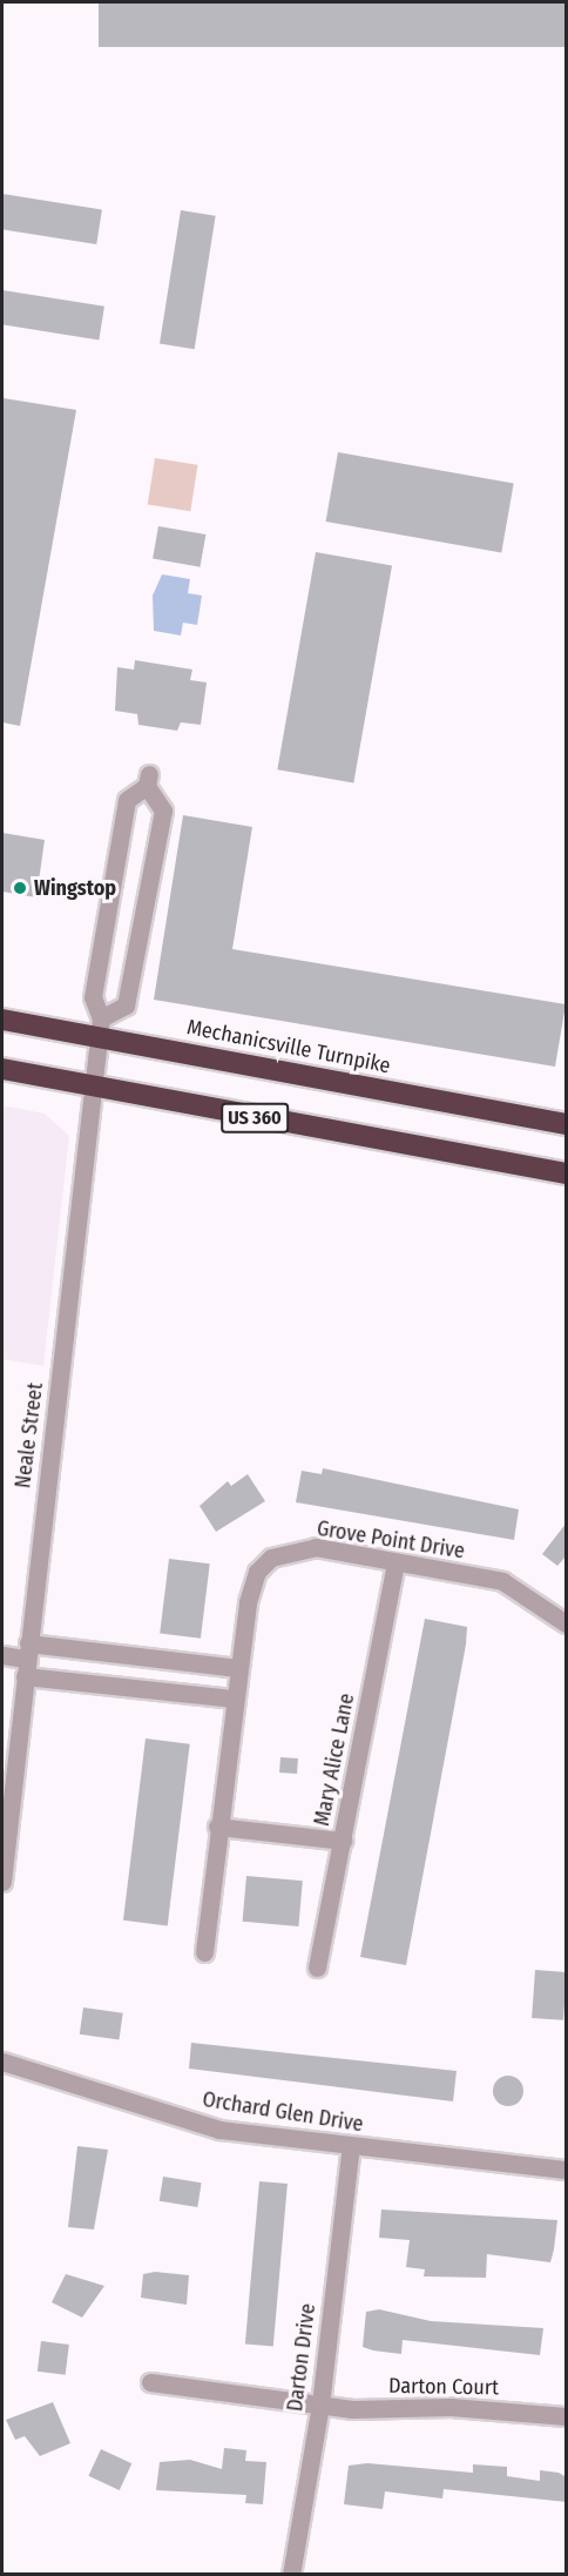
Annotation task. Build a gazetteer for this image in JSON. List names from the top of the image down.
{
  "streets": {
    "highway": ["Mechanicsville Turnpike", "US 360"],
    "street": [
      "Neale Street",
      "Grove Point Drive",
      "Mary Alice Lane",
      "Orchard Glen Drive",
      "Darton Drive",
      "Darton Court"
    ]
  },
  "crossings": [
    ["Mechanicsville Turnpike", "Neale Street"],
    ["US 360", "Neale Street"],
    ["Grove Point Drive", "Mary Alice Lane"],
    ["Orchard Glen Drive", "Darton Drive"],
    ["Darton Drive", "Darton Court"]
  ],
  "places": ["Wingstop"]
}
